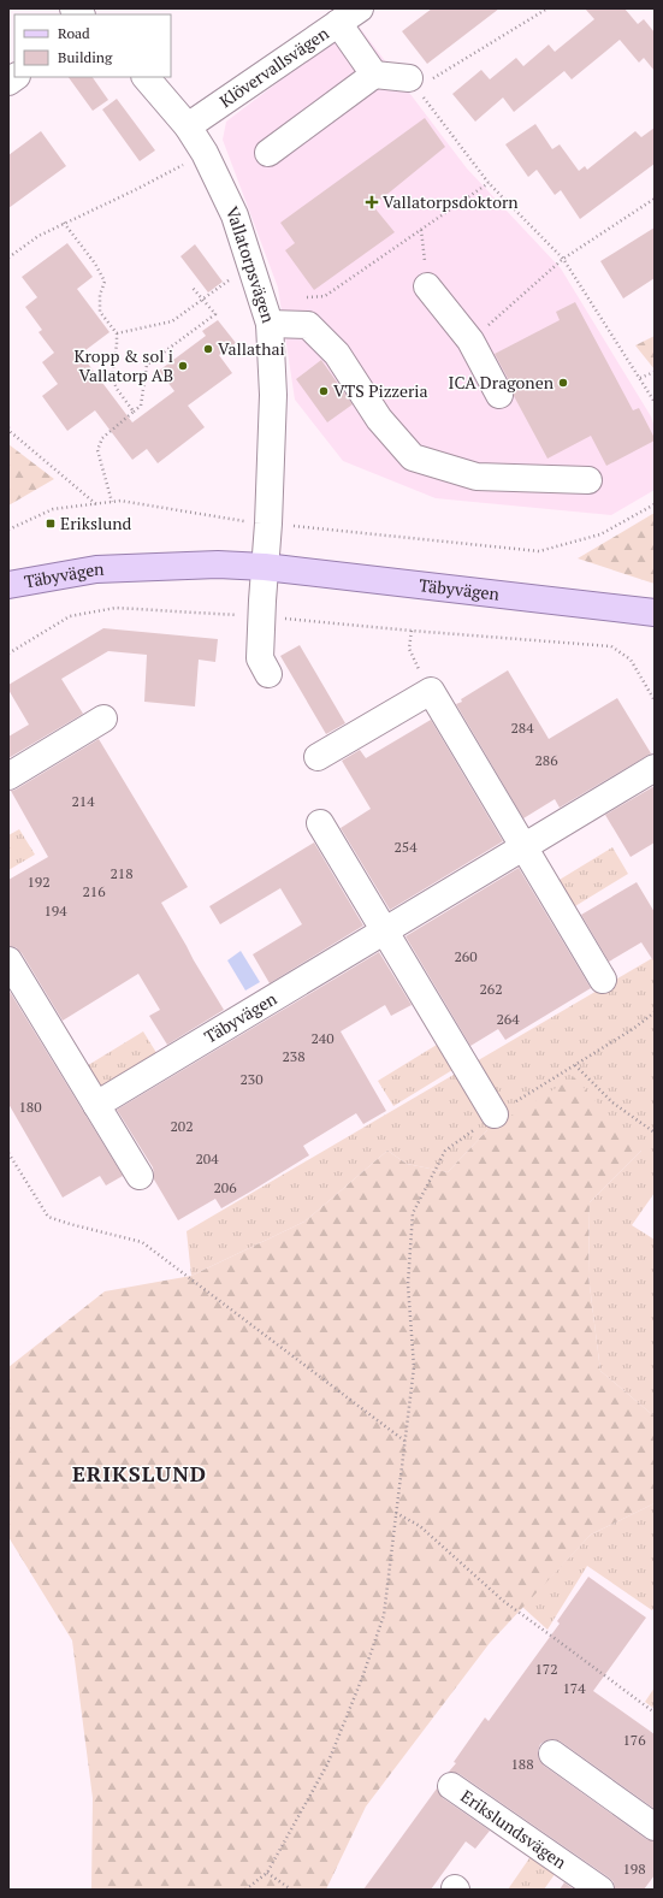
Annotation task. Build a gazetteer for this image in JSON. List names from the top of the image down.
{
  "streets": {
    "main road": ["Täbyvägen"],
    "street": ["Klövervallsvägen", "Vallatorpsvägen", "Erikslundsvägen"]
  },
  "crossings": [
    ["Klövervallsvägen", "Vallatorpsvägen"],
    ["Vallatorpsvägen", "Täbyvägen"]
  ],
  "districts": ["ERIKSLUND"],
  "places": {
    "health": ["Vallatorpsdoktorn"],
    "other": [
      "Vallathai",
      "Kropp & sol i Vallatorp AB",
      "ICA Dragonen",
      "VTS Pizzeria"
    ],
    "transit": ["Erikslund"]
  },
  "house_numbers": [
    "284",
    "286",
    "214",
    "254",
    "218",
    "192",
    "216",
    "194",
    "260",
    "262",
    "264",
    "240",
    "238",
    "230",
    "180",
    "202",
    "204",
    "206",
    "172",
    "174",
    "176",
    "188",
    "198"
  ],
  "legend": ["Road", "Building"]
}
